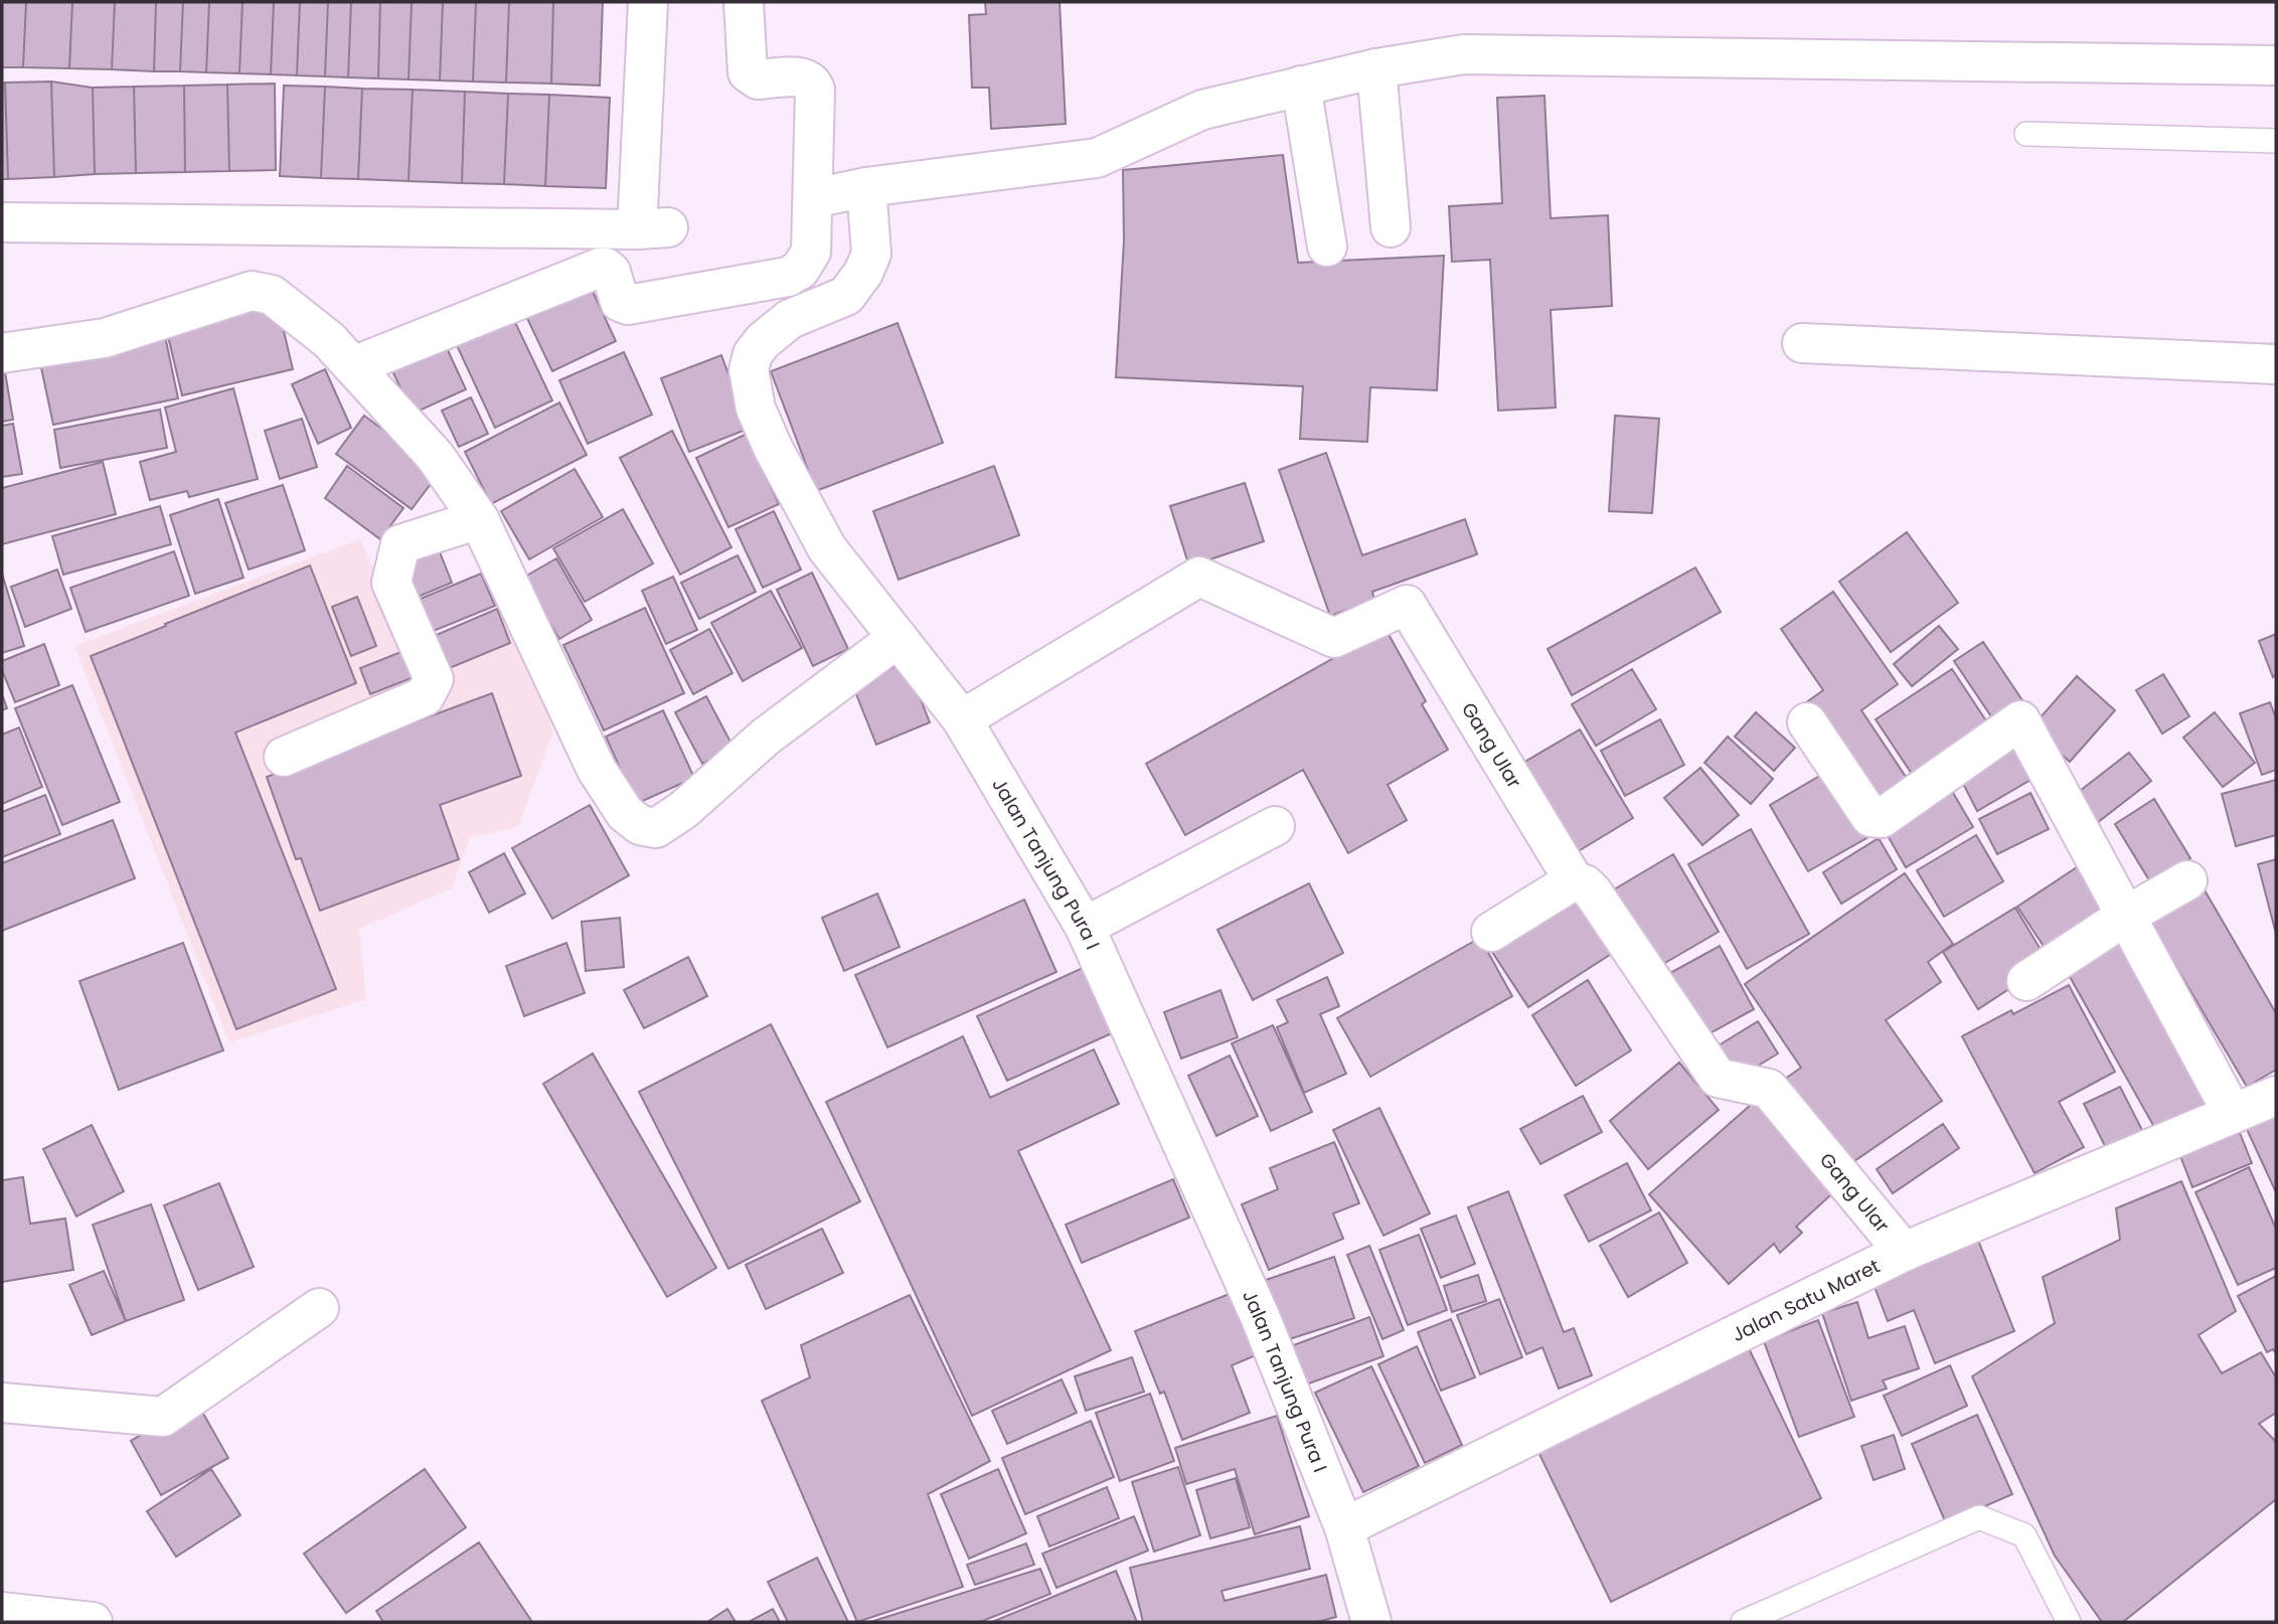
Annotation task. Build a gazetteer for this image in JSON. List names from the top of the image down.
{
  "streets": {
    "street": ["Gang Ular", "Jalan Tanjung Pura I", "Jalan Satu Maret"]
  },
  "crossings": [
    ["Gang Ular", "Jalan Tanjung Pura I"],
    ["Gang Ular", "Jalan Satu Maret"],
    ["Jalan Tanjung Pura I", "Jalan Satu Maret"]
  ]
}
